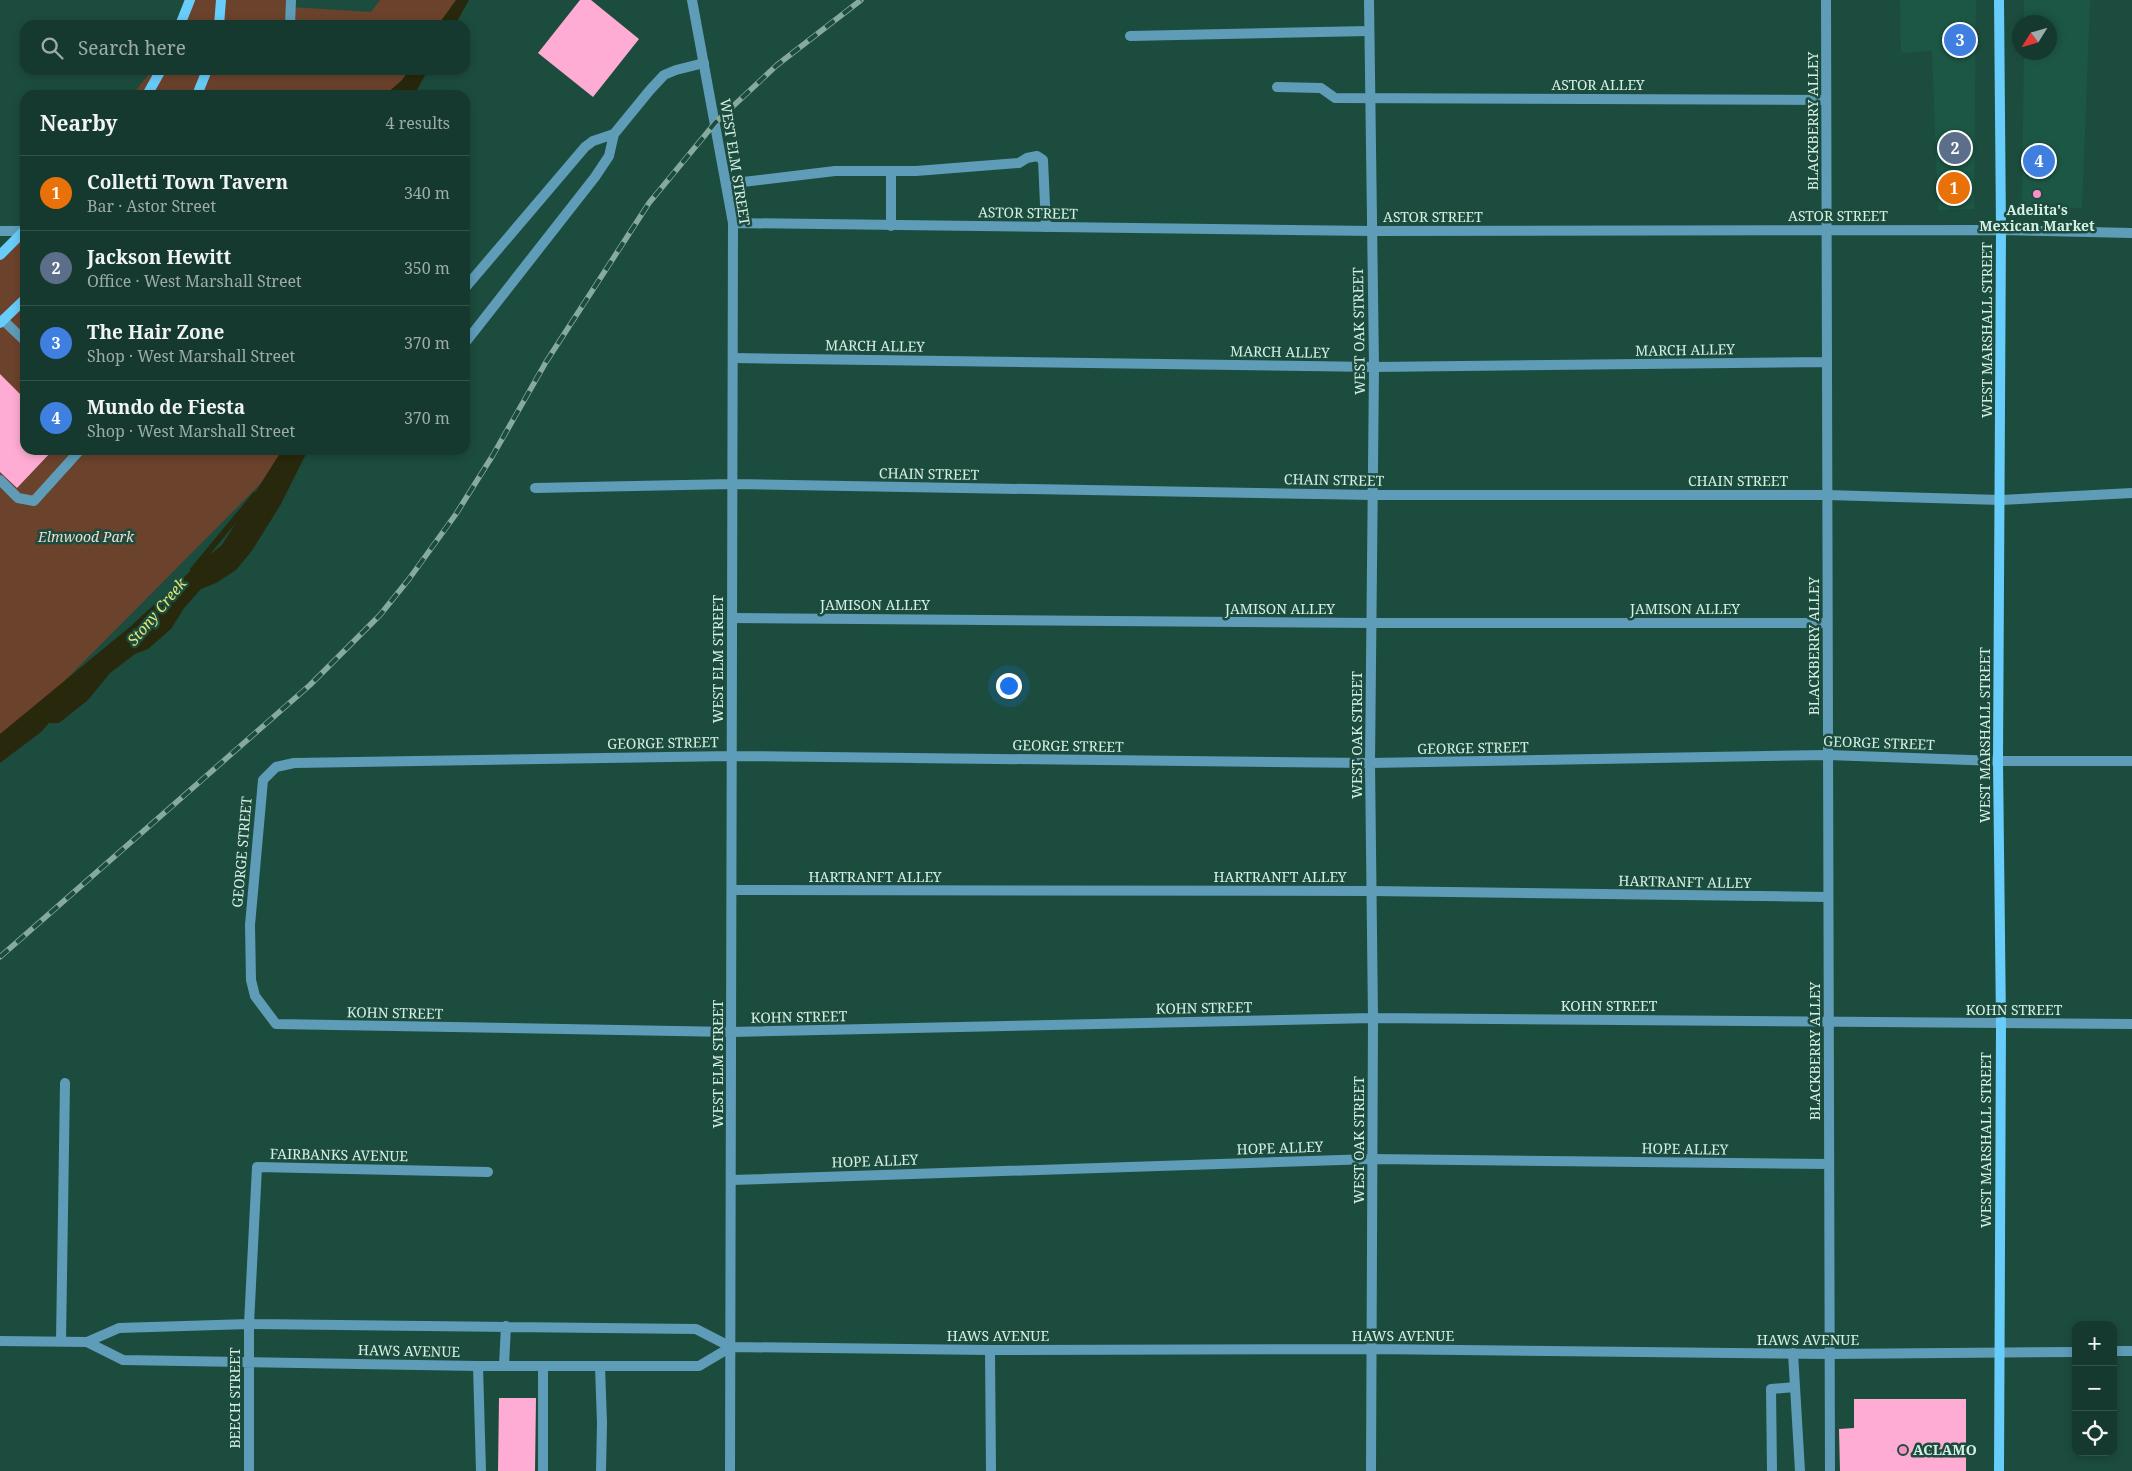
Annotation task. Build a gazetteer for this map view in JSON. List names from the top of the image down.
{
  "streets": {
    "street": [
      "ASTOR ALLEY",
      "BLACKBERRY ALLEY",
      "WEST ELM STREET",
      "ASTOR STREET",
      "WEST MARSHALL STREET",
      "WEST OAK STREET",
      "MARCH ALLEY",
      "CHAIN STREET",
      "JAMISON ALLEY",
      "GEORGE STREET",
      "HARTRANFT ALLEY",
      "KOHN STREET",
      "HOPE ALLEY",
      "FAIRBANKS AVENUE",
      "HAWS AVENUE",
      "BEECH STREET"
    ]
  },
  "crossings": [
    ["ASTOR ALLEY", "BLACKBERRY ALLEY"],
    ["ASTOR ALLEY", "WEST OAK STREET"],
    ["BLACKBERRY ALLEY", "ASTOR STREET"],
    ["BLACKBERRY ALLEY", "MARCH ALLEY"],
    ["BLACKBERRY ALLEY", "CHAIN STREET"],
    ["BLACKBERRY ALLEY", "JAMISON ALLEY"],
    ["BLACKBERRY ALLEY", "GEORGE STREET"],
    ["BLACKBERRY ALLEY", "HARTRANFT ALLEY"],
    ["BLACKBERRY ALLEY", "KOHN STREET"],
    ["BLACKBERRY ALLEY", "HOPE ALLEY"],
    ["BLACKBERRY ALLEY", "HAWS AVENUE"],
    ["WEST ELM STREET", "ASTOR STREET"],
    ["WEST ELM STREET", "MARCH ALLEY"],
    ["WEST ELM STREET", "CHAIN STREET"],
    ["WEST ELM STREET", "JAMISON ALLEY"],
    ["WEST ELM STREET", "GEORGE STREET"],
    ["WEST ELM STREET", "HARTRANFT ALLEY"],
    ["WEST ELM STREET", "KOHN STREET"],
    ["WEST ELM STREET", "HOPE ALLEY"],
    ["WEST ELM STREET", "HAWS AVENUE"],
    ["ASTOR STREET", "WEST MARSHALL STREET"],
    ["ASTOR STREET", "WEST OAK STREET"],
    ["WEST MARSHALL STREET", "CHAIN STREET"],
    ["WEST MARSHALL STREET", "GEORGE STREET"],
    ["WEST MARSHALL STREET", "KOHN STREET"],
    ["WEST MARSHALL STREET", "HAWS AVENUE"],
    ["WEST OAK STREET", "MARCH ALLEY"],
    ["WEST OAK STREET", "CHAIN STREET"],
    ["WEST OAK STREET", "JAMISON ALLEY"],
    ["WEST OAK STREET", "GEORGE STREET"],
    ["WEST OAK STREET", "HARTRANFT ALLEY"],
    ["WEST OAK STREET", "KOHN STREET"],
    ["WEST OAK STREET", "HOPE ALLEY"],
    ["WEST OAK STREET", "HAWS AVENUE"],
    ["GEORGE STREET", "KOHN STREET"],
    ["FAIRBANKS AVENUE", "HAWS AVENUE"],
    ["FAIRBANKS AVENUE", "BEECH STREET"],
    ["HAWS AVENUE", "BEECH STREET"]
  ],
  "water": ["Stony Creek"],
  "parks": ["Elmwood Park"],
  "places": ["Adelita's Mexican Market", "ACLAMO"],
  "north": "bottom left",
  "page": {
    "search": "Search here",
    "pins": [
      "3",
      "2",
      "4",
      "1"
    ],
    "heading": ["Nearby", "4 results"],
    "list": [
      {
        "mark": "1",
        "name": "Colletti Town Tavern",
        "note": "Bar · Astor Street",
        "value": "340 m"
      },
      {
        "mark": "2",
        "name": "Jackson Hewitt",
        "note": "Office · West Marshall Street",
        "value": "350 m"
      },
      {
        "mark": "3",
        "name": "The Hair Zone",
        "note": "Shop · West Marshall Street",
        "value": "370 m"
      },
      {
        "mark": "4",
        "name": "Mundo de Fiesta",
        "note": "Shop · West Marshall Street",
        "value": "370 m"
      }
    ],
    "map_buttons": ["+", "−"]
  }
}
